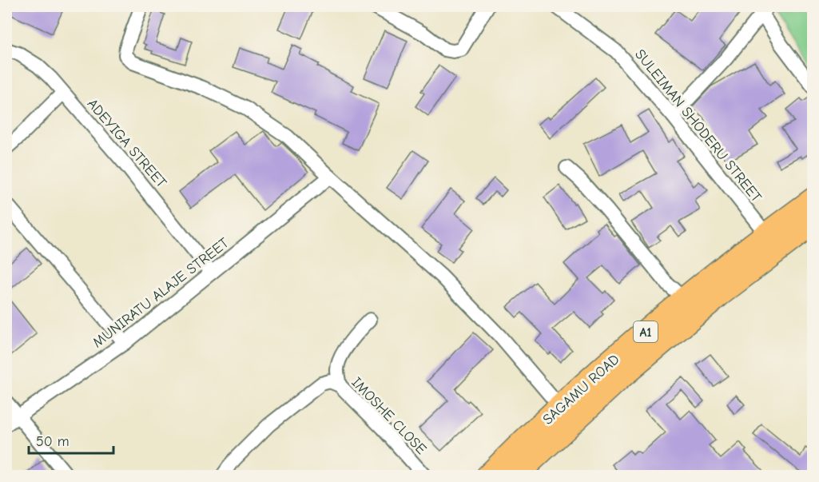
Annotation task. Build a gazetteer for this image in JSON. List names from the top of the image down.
{
  "streets": {
    "highway": ["A1", "SAGAMU ROAD"],
    "street": [
      "SULEIMAN SHODERU STREET",
      "ADEYIGA STREET",
      "MUNIRATU ALAJE STREET",
      "IMOSHE CLOSE"
    ]
  },
  "crossings": [
    ["SULEIMAN SHODERU STREET", "SAGAMU ROAD"],
    ["ADEYIGA STREET", "MUNIRATU ALAJE STREET"]
  ],
  "scale_bar": "50 m"
}
